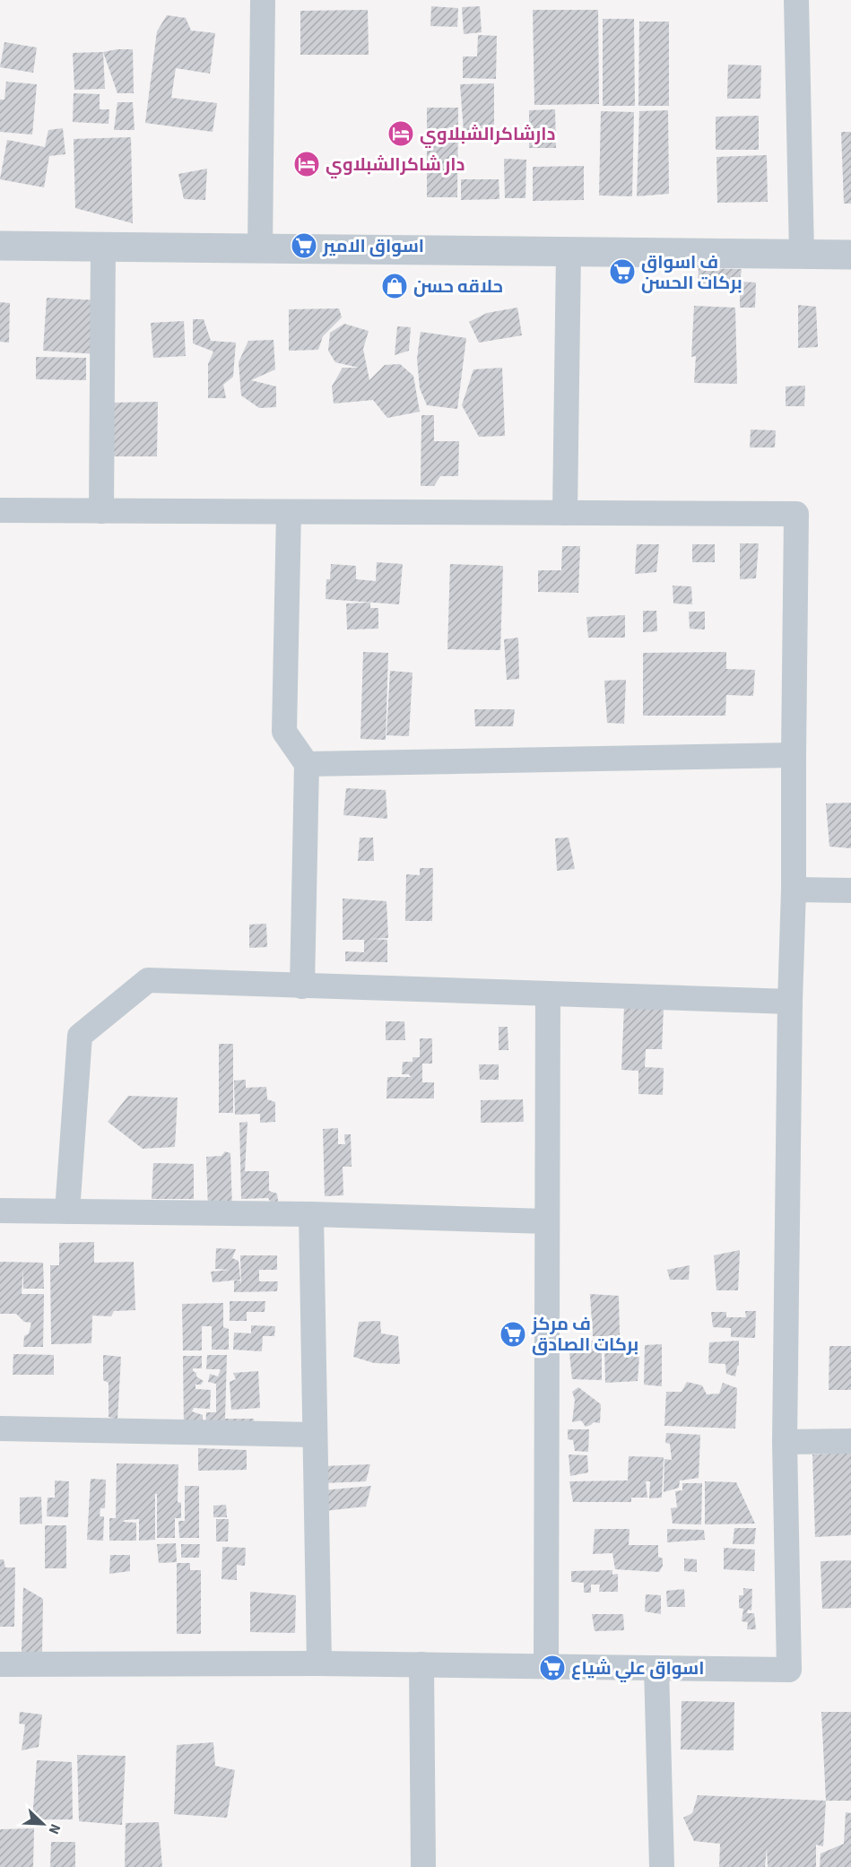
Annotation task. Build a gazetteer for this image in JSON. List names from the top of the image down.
{
  "places": {
    "hotel": ["دارشاكرالشبلاوي", "دار شاكرالشبلاوي"],
    "supermarket": [
      "اسواق الامير",
      "ف اسواق بركات الحسن",
      "ف مركز بركات الصادق",
      "اسواق علي شياع"
    ],
    "shop": ["حلاقه حسن"]
  },
  "north": "bottom right"
}
